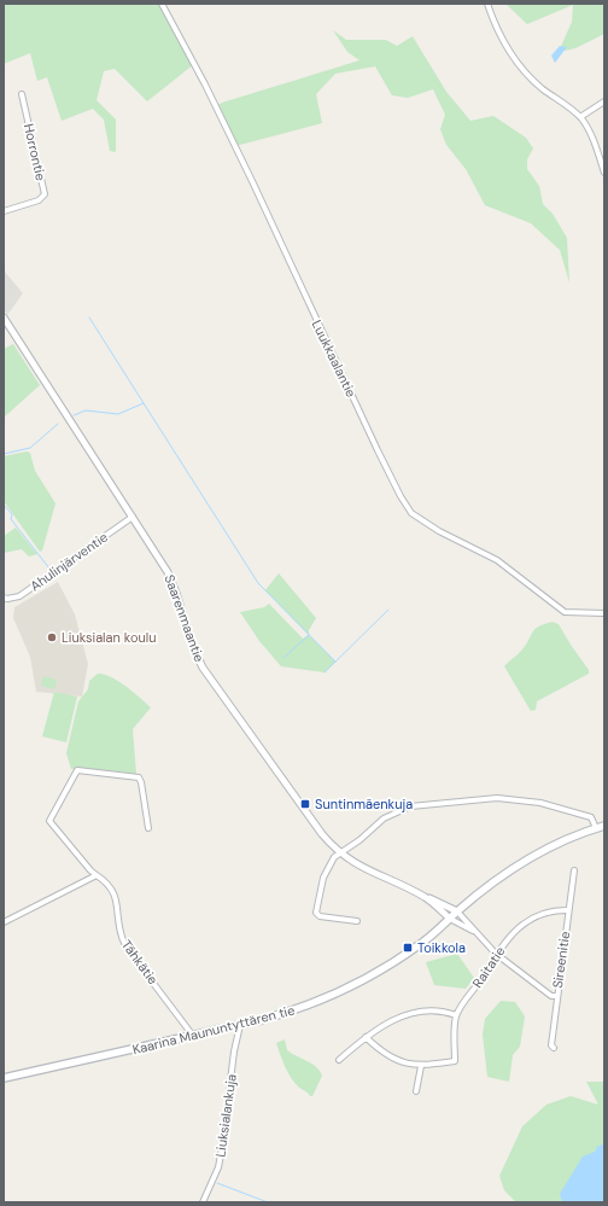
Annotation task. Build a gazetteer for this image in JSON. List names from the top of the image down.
{
  "streets": {
    "main road": ["Kaarina Maununtyttären tie"],
    "street": [
      "Horrontie",
      "Luukkaalantie",
      "Ahulinjärventie",
      "Saarenmaantie",
      "Sireenitie",
      "Tähkätie",
      "Raitatie",
      "Liuksialankuja"
    ]
  },
  "crossings": [
    ["Ahulinjärventie", "Saarenmaantie"],
    ["Saarenmaantie", "Kaarina Maununtyttären tie"],
    ["Sireenitie", "Raitatie"],
    ["Tähkätie", "Kaarina Maununtyttären tie"],
    ["Kaarina Maununtyttären tie", "Liuksialankuja"]
  ],
  "places": {
    "other": ["Liuksialan koulu"],
    "transit": ["Suntinmäenkuja", "Toikkola"]
  }
}
